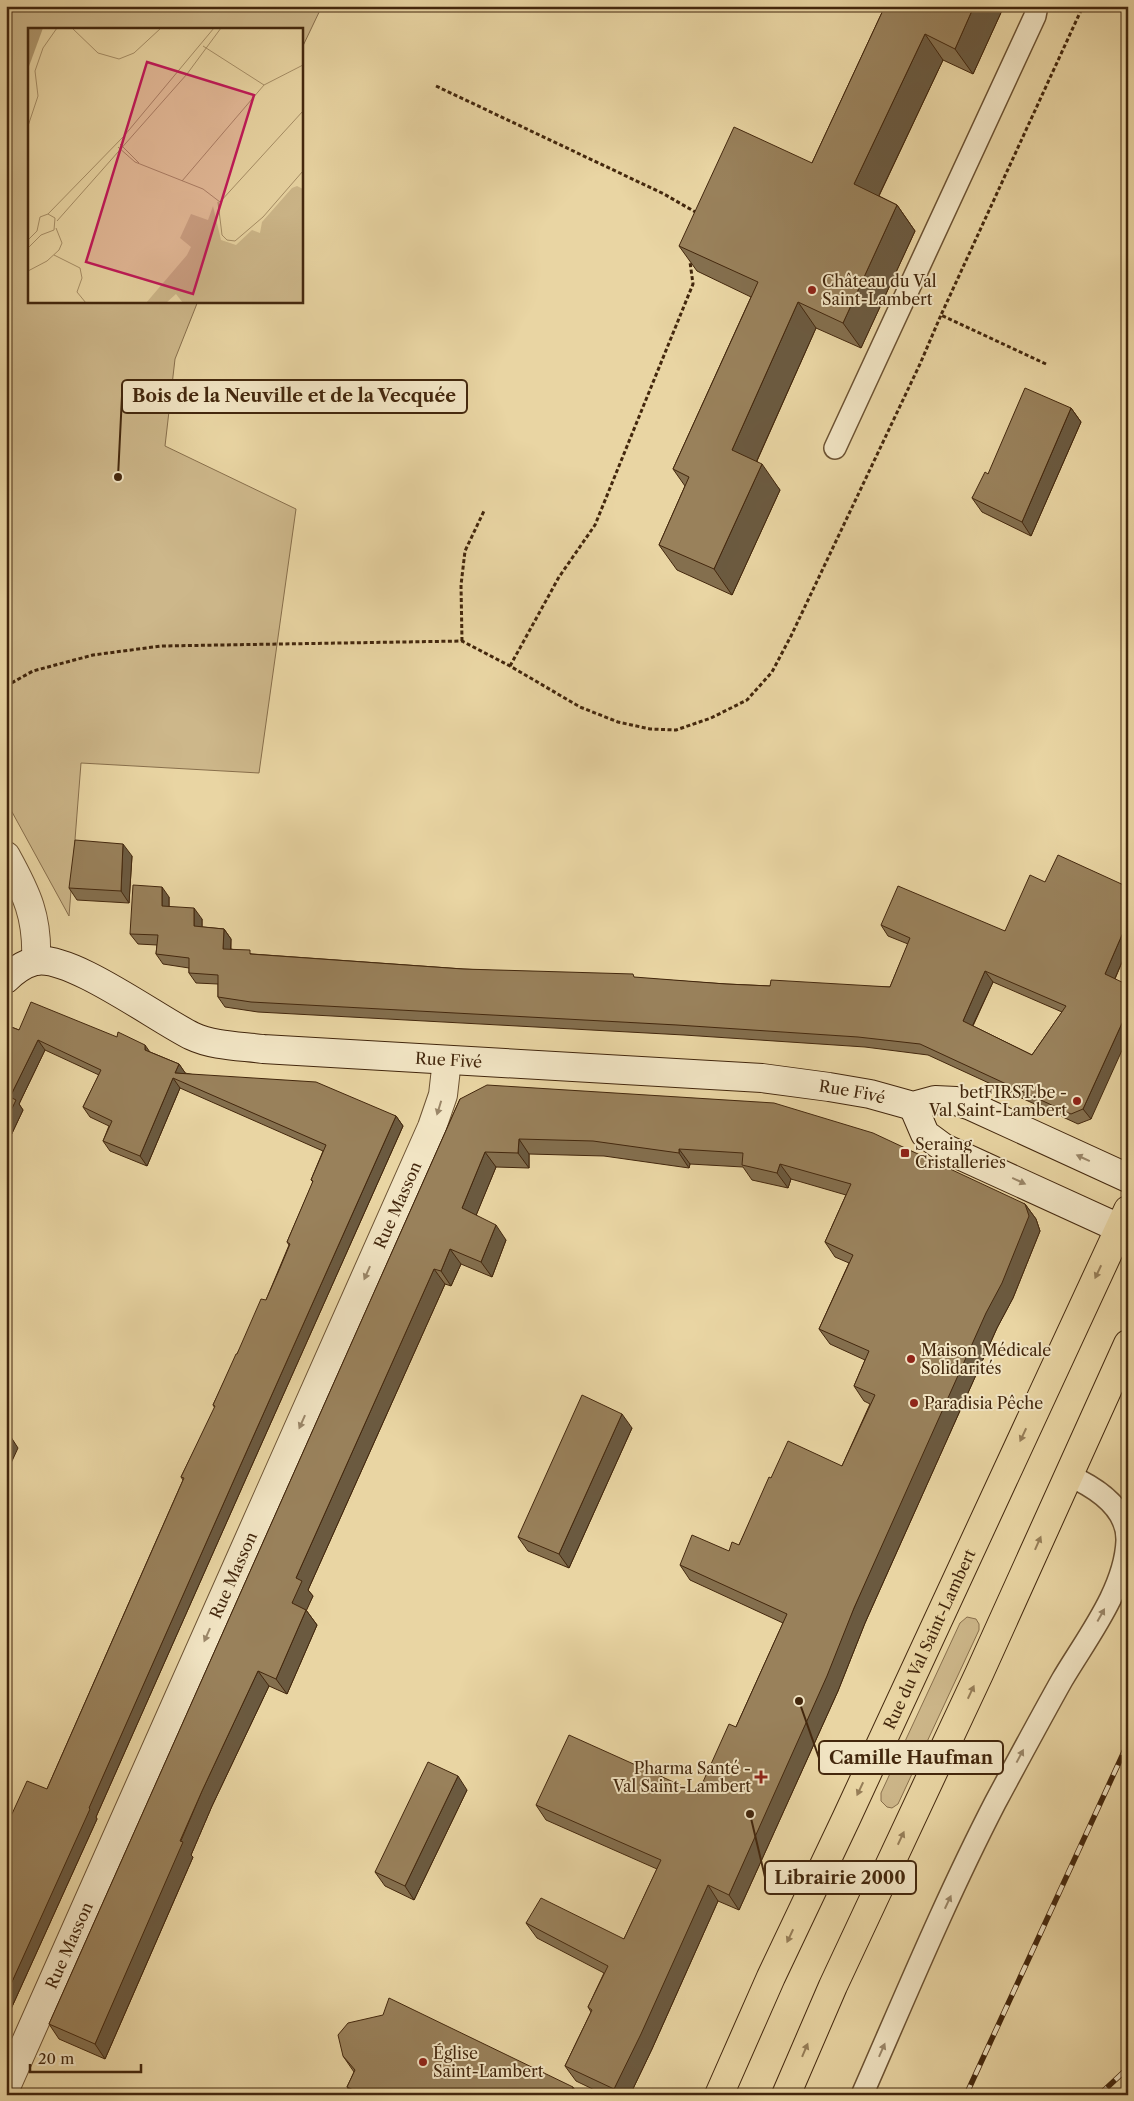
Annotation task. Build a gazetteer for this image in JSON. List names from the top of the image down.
{
  "streets": {
    "main road": ["Rue du Val Saint-Lambert"],
    "street": ["Rue Fivé", "Rue Masson"]
  },
  "crossings": [
    ["Rue Fivé", "Rue Masson"]
  ],
  "one_way": ["Rue Masson"],
  "places": {
    "other": [
      "Château du Val Saint-Lambert",
      "Bois de la Neuville et de la Vecquée",
      "betFIRST.be - Val Saint-Lambert",
      "Maison Médicale Solidarités",
      "Paradisia Pêche",
      "Camille Haufman",
      "Librairie 2000",
      "Église Saint-Lambert"
    ],
    "transit": ["Seraing Cristalleries"],
    "health": ["Pharma Santé - Val Saint-Lambert"]
  },
  "scale_bar": "20 m"
}
